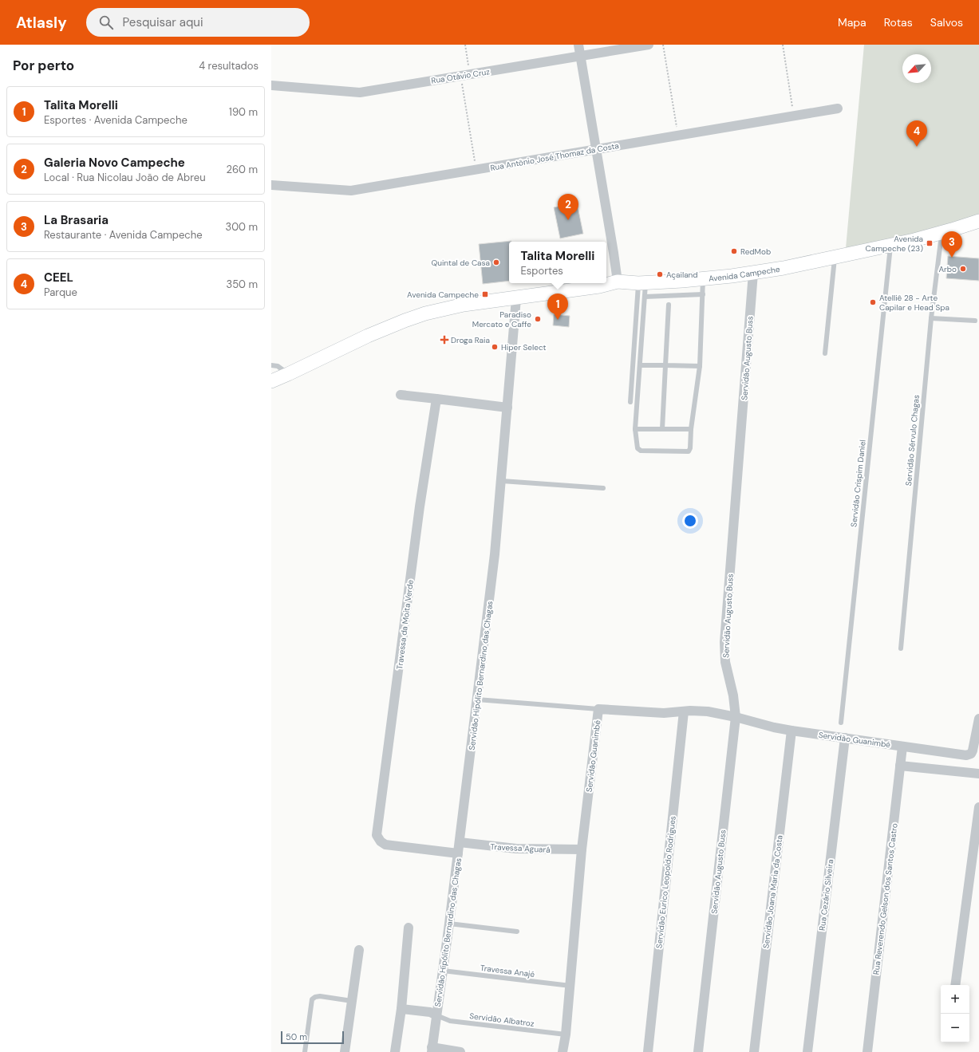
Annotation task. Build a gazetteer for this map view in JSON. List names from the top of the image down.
{
  "streets": {
    "main road": ["Avenida Campeche"],
    "street": [
      "Rua Otávio Cruz",
      "Rua Antônio José Thomaz da Costa",
      "Servidão Augusto Buss",
      "Travessa da Moita Verde",
      "Servidão Hipólito Bernardino das Chagas",
      "Servidão Guanimbé",
      "Travessa Aguará",
      "Servidão Eurico Leopoldo Rodrigues",
      "Servidão Joana Maria da Costa",
      "Rua Cezário Silveira",
      "Rua Reverendo Gelson dos Santos Castro"
    ],
    "lane": [
      "Servidão Sérvulo Chagas",
      "Servidão Crispim Daniel",
      "Travessa Anajé",
      "Servidão Albatroz"
    ]
  },
  "crossings": [
    ["Avenida Campeche", "Servidão Augusto Buss"],
    ["Avenida Campeche", "Servidão Sérvulo Chagas"],
    ["Avenida Campeche", "Servidão Crispim Daniel"],
    ["Avenida Campeche", "Servidão Hipólito Bernardino das Chagas"],
    ["Servidão Augusto Buss", "Servidão Guanimbé"],
    ["Travessa da Moita Verde", "Servidão Hipólito Bernardino das Chagas"],
    ["Servidão Hipólito Bernardino das Chagas", "Travessa Aguará"],
    ["Servidão Hipólito Bernardino das Chagas", "Travessa Anajé"],
    ["Servidão Hipólito Bernardino das Chagas", "Servidão Albatroz"],
    ["Servidão Guanimbé", "Travessa Aguará"],
    ["Servidão Guanimbé", "Servidão Eurico Leopoldo Rodrigues"],
    ["Servidão Guanimbé", "Servidão Joana Maria da Costa"],
    ["Servidão Guanimbé", "Rua Cezário Silveira"],
    ["Servidão Guanimbé", "Rua Reverendo Gelson dos Santos Castro"],
    ["Servidão Guanimbé", "Travessa Anajé"],
    ["Servidão Guanimbé", "Servidão Albatroz"]
  ],
  "places": {
    "transit": ["Avenida Campeche (23)", "Avenida Campeche"],
    "other": [
      "RedMob",
      "Quintal de Casa",
      "Arbo",
      "Açailand",
      "Atelliê 28 - Arte Capilar e Head Spa",
      "Paradiso Mercato e Caffe",
      "Hiper Select"
    ],
    "health": ["Droga Raia"]
  },
  "scale_bar": "50 m",
  "north": "bottom left",
  "page": {
    "header": "Atlasly",
    "search": "Pesquisar aqui",
    "nav": ["Mapa", "Rotas", "Salvos"],
    "heading": ["Por perto", "4 resultados"],
    "list": [
      {
        "mark": "1",
        "name": "Talita Morelli",
        "note": "Esportes · Avenida Campeche",
        "value": "190 m"
      },
      {
        "mark": "2",
        "name": "Galeria Novo Campeche",
        "note": "Local · Rua Nicolau João de Abreu",
        "value": "260 m"
      },
      {
        "mark": "3",
        "name": "La Brasaria",
        "note": "Restaurante · Avenida Campeche",
        "value": "300 m"
      },
      {
        "mark": "4",
        "name": "CEEL",
        "note": "Parque",
        "value": "350 m"
      }
    ],
    "pins": [
      "4",
      "2",
      "3",
      "1"
    ],
    "popup": ["Talita Morelli", "Esportes"],
    "map_buttons": ["+", "−"],
    "scale": "50 m"
  }
}
